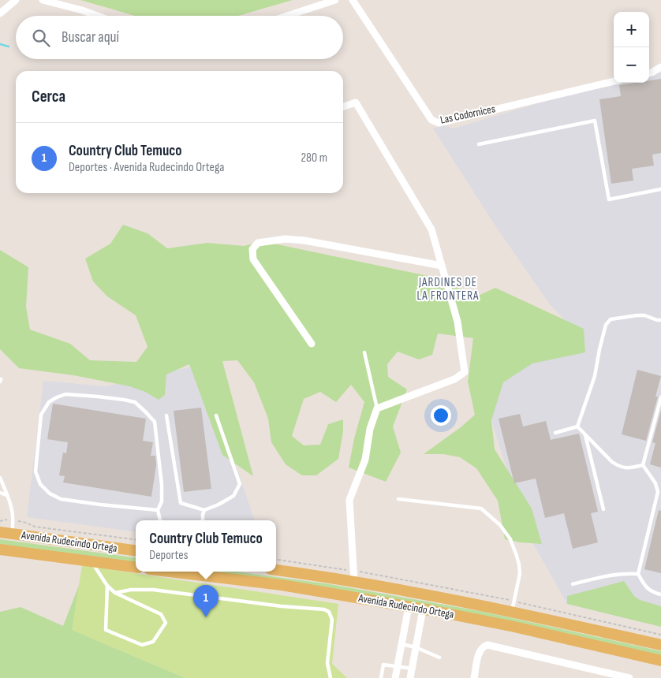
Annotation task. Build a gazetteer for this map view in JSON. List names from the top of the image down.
{
  "streets": {
    "main road": ["Avenida Rudecindo Ortega"],
    "street": ["Las Codornices"]
  },
  "districts": ["JARDINES DE LA FRONTERA"],
  "page": {
    "map_buttons": ["+", "−"],
    "search": "Buscar aquí",
    "heading": "Cerca",
    "list": [
      {
        "mark": "1",
        "name": "Country Club Temuco",
        "note": "Deportes · Avenida Rudecindo Ortega",
        "value": "280 m"
      }
    ],
    "popup": ["Country Club Temuco", "Deportes"],
    "pins": "1"
  }
}
